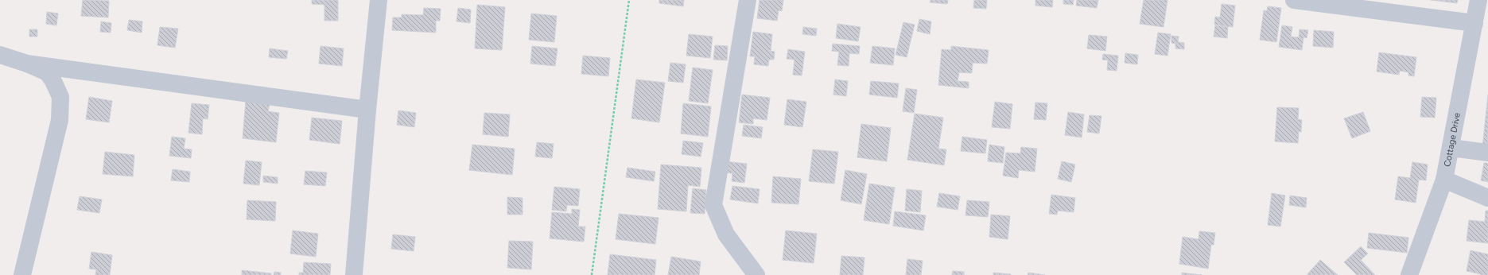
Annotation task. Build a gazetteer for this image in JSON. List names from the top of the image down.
{
  "streets": {
    "street": ["Cottage Drive"]
  }
}
